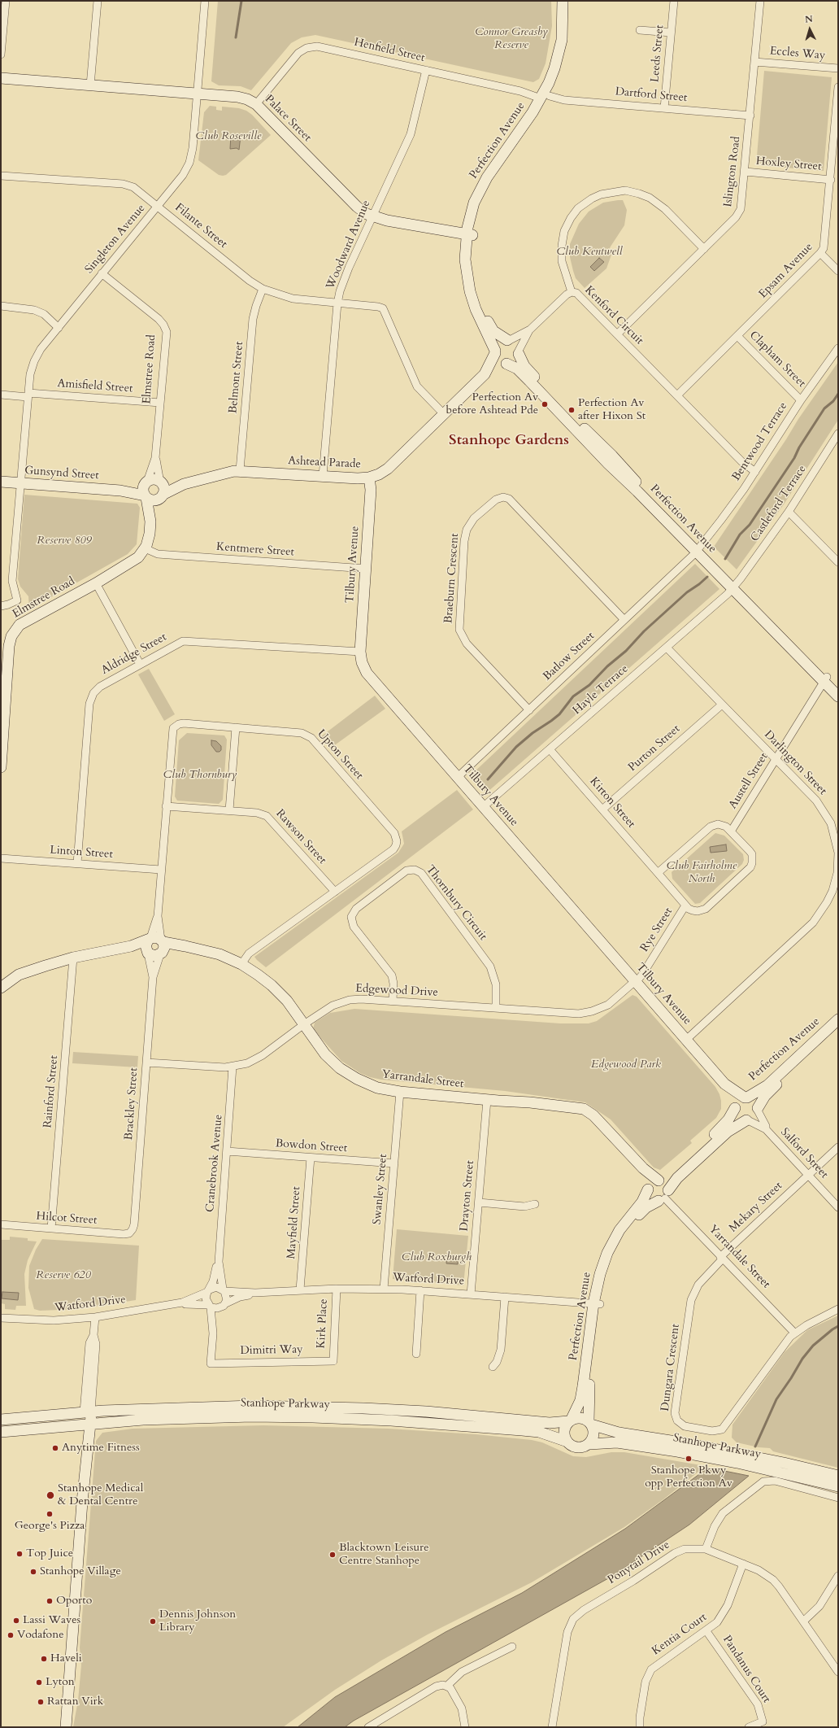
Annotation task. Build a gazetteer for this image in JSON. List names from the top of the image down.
{
  "streets": {
    "street": [
      "Henfield Street",
      "Leeds Street",
      "Eccles Way",
      "Dartford Street",
      "Palace Street",
      "Perfection Avenue",
      "Hoxley Street",
      "Islington Road",
      "Filante Street",
      "Singleton Avenue",
      "Woodward Avenue",
      "Epsam Avenue",
      "Kenford Circuit",
      "Clapham Street",
      "Elmstree Road",
      "Belmont Street",
      "Amisfield Street",
      "Bentwood Terrace",
      "Ashtead Parade",
      "Gunsynd Street",
      "Castleford Terrace",
      "Kentmere Street",
      "Tilbury Avenue",
      "Braeburn Crescent",
      "Aldridge Street",
      "Batlow Street",
      "Hayle Terrace",
      "Purton Street",
      "Upton Street",
      "Darlington Street",
      "Austell Street",
      "Kirton Street",
      "Rawson Street",
      "Linton Street",
      "Thornbury Circuit",
      "Rye Street",
      "Edgewood Drive",
      "Yarrandale Street",
      "Rainford Street",
      "Brackley Street",
      "Bowdon Street",
      "Salford Street",
      "Cranebrook Avenue",
      "Swanley Street",
      "Drayton Street",
      "Mekary Street",
      "Hilcot Street",
      "Mayfield Street",
      "Watford Drive",
      "Kirk Place",
      "Dimitri Way",
      "Dungara Crescent",
      "Stanhope Parkway",
      "Ponytail Drive",
      "Kentia Court",
      "Pandanus Court"
    ]
  },
  "crossings": [
    ["Henfield Street", "Dartford Street"],
    ["Henfield Street", "Palace Street"],
    ["Henfield Street", "Perfection Avenue"],
    ["Henfield Street", "Woodward Avenue"],
    ["Leeds Street", "Dartford Street"],
    ["Eccles Way", "Islington Road"],
    ["Dartford Street", "Perfection Avenue"],
    ["Dartford Street", "Islington Road"],
    ["Palace Street", "Perfection Avenue"],
    ["Palace Street", "Singleton Avenue"],
    ["Palace Street", "Woodward Avenue"],
    ["Perfection Avenue", "Bentwood Terrace"],
    ["Perfection Avenue", "Ashtead Parade"],
    ["Perfection Avenue", "Castleford Terrace"],
    ["Perfection Avenue", "Tilbury Avenue"],
    ["Perfection Avenue", "Batlow Street"],
    ["Perfection Avenue", "Hayle Terrace"],
    ["Perfection Avenue", "Austell Street"],
    ["Perfection Avenue", "Yarrandale Street"],
    ["Perfection Avenue", "Salford Street"],
    ["Perfection Avenue", "Watford Drive"],
    ["Perfection Avenue", "Stanhope Parkway"],
    ["Hoxley Street", "Islington Road"],
    ["Hoxley Street", "Epsam Avenue"],
    ["Islington Road", "Kenford Circuit"],
    ["Filante Street", "Singleton Avenue"],
    ["Filante Street", "Woodward Avenue"],
    ["Filante Street", "Belmont Street"],
    ["Filante Street", "Ashtead Parade"],
    ["Singleton Avenue", "Elmstree Road"],
    ["Singleton Avenue", "Amisfield Street"],
    ["Singleton Avenue", "Gunsynd Street"],
    ["Woodward Avenue", "Ashtead Parade"],
    ["Epsam Avenue", "Kenford Circuit"],
    ["Epsam Avenue", "Clapham Street"],
    ["Kenford Circuit", "Bentwood Terrace"],
    ["Clapham Street", "Bentwood Terrace"],
    ["Elmstree Road", "Amisfield Street"],
    ["Elmstree Road", "Ashtead Parade"],
    ["Elmstree Road", "Gunsynd Street"],
    ["Elmstree Road", "Kentmere Street"],
    ["Belmont Street", "Ashtead Parade"],
    ["Bentwood Terrace", "Batlow Street"],
    ["Ashtead Parade", "Gunsynd Street"],
    ["Ashtead Parade", "Tilbury Avenue"],
    ["Castleford Terrace", "Hayle Terrace"],
    ["Kentmere Street", "Tilbury Avenue"],
    ["Tilbury Avenue", "Aldridge Street"],
    ["Tilbury Avenue", "Batlow Street"],
    ["Tilbury Avenue", "Hayle Terrace"],
    ["Tilbury Avenue", "Darlington Street"],
    ["Tilbury Avenue", "Rye Street"],
    ["Tilbury Avenue", "Edgewood Drive"],
    ["Tilbury Avenue", "Salford Street"],
    ["Braeburn Crescent", "Batlow Street"],
    ["Aldridge Street", "Linton Street"],
    ["Hayle Terrace", "Darlington Street"],
    ["Hayle Terrace", "Kirton Street"],
    ["Purton Street", "Darlington Street"],
    ["Purton Street", "Kirton Street"],
    ["Upton Street", "Rawson Street"],
    ["Upton Street", "Linton Street"],
    ["Upton Street", "Yarrandale Street"],
    ["Upton Street", "Brackley Street"],
    ["Darlington Street", "Austell Street"],
    ["Kirton Street", "Rye Street"],
    ["Thornbury Circuit", "Edgewood Drive"],
    ["Rye Street", "Edgewood Drive"],
    ["Edgewood Drive", "Yarrandale Street"],
    ["Edgewood Drive", "Brackley Street"],
    ["Edgewood Drive", "Cranebrook Avenue"],
    ["Yarrandale Street", "Rainford Street"],
    ["Yarrandale Street", "Brackley Street"],
    ["Yarrandale Street", "Swanley Street"],
    ["Yarrandale Street", "Drayton Street"],
    ["Yarrandale Street", "Mekary Street"],
    ["Yarrandale Street", "Dungara Crescent"],
    ["Rainford Street", "Hilcot Street"],
    ["Brackley Street", "Hilcot Street"],
    ["Bowdon Street", "Cranebrook Avenue"],
    ["Bowdon Street", "Swanley Street"],
    ["Bowdon Street", "Mayfield Street"],
    ["Salford Street", "Mekary Street"],
    ["Cranebrook Avenue", "Watford Drive"],
    ["Swanley Street", "Watford Drive"],
    ["Drayton Street", "Watford Drive"],
    ["Mekary Street", "Dungara Crescent"],
    ["Mayfield Street", "Watford Drive"],
    ["Watford Drive", "Kirk Place"],
    ["Kirk Place", "Dimitri Way"],
    ["Ponytail Drive", "Kentia Court"],
    ["Kentia Court", "Pandanus Court"]
  ],
  "districts": ["Stanhope Gardens"],
  "parks": [
    "Connor Greasby Reserve",
    "Club Roseville",
    "Club Kentwell",
    "Reserve 809",
    "Club Thornbury",
    "Club Fairholme North",
    "Edgewood Park",
    "Club Roxburgh",
    "Reserve 620"
  ],
  "places": [
    "Perfection Av before Ashtead Pde",
    "Perfection Av after Hixon St",
    "Anytime Fitness",
    "Stanhope Pkwy opp Perfection Av",
    "Stanhope Medical & Dental Centre",
    "George's Pizza",
    "Top Juice",
    "Blacktown Leisure Centre Stanhope",
    "Stanhope Village",
    "Oporto",
    "Lassi Waves",
    "Dennis Johnson Library",
    "Vodafone",
    "Haveli",
    "Lyton",
    "Rattan Virk"
  ],
  "north": "top"
}
